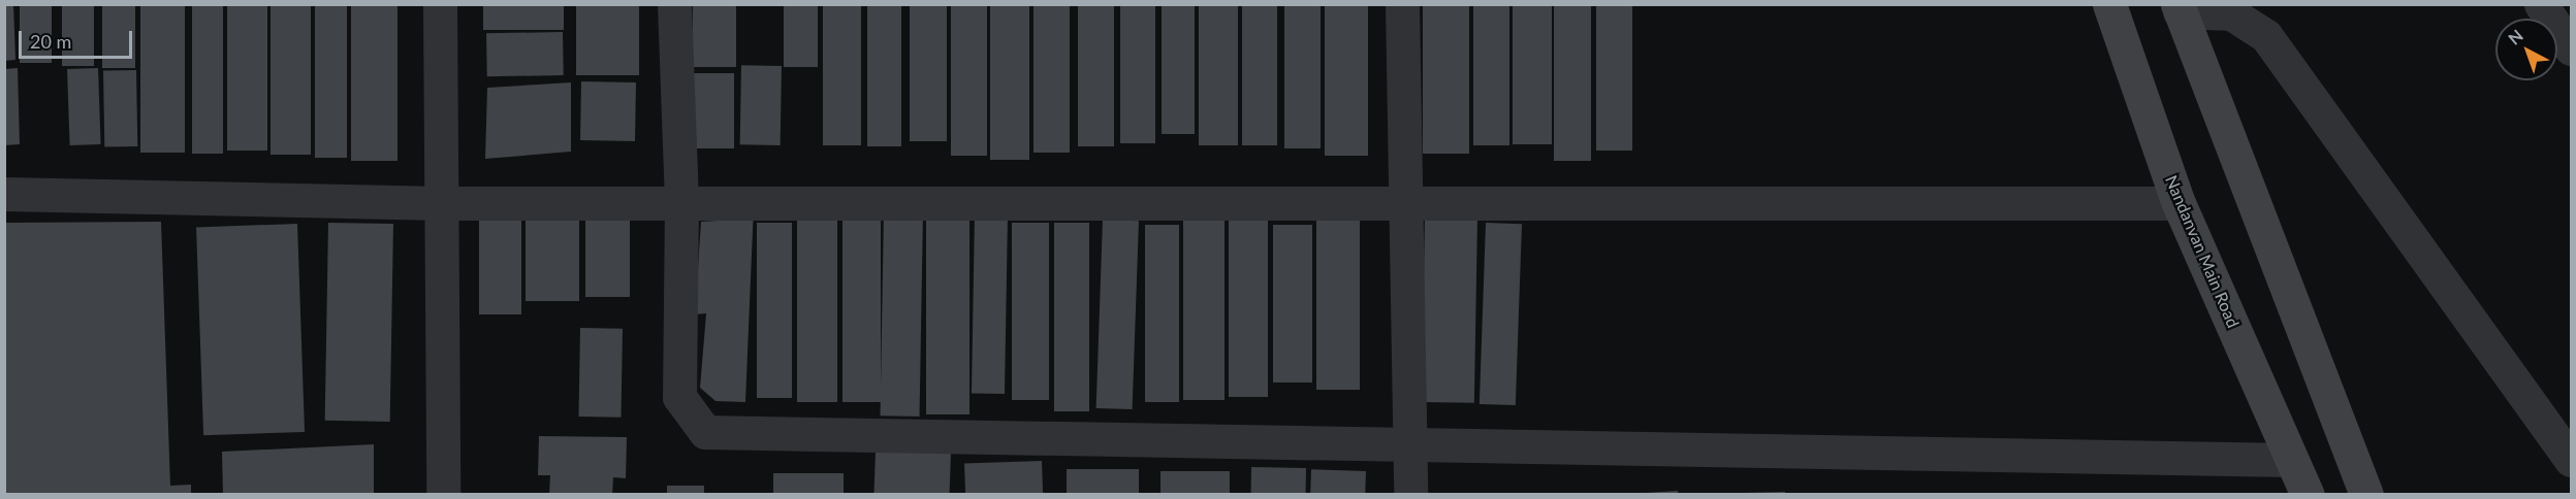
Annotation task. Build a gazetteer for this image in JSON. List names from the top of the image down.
{
  "streets": {
    "main road": ["Nandanvan Main Road"]
  },
  "scale_bar": "20 m",
  "north": "top left"
}
